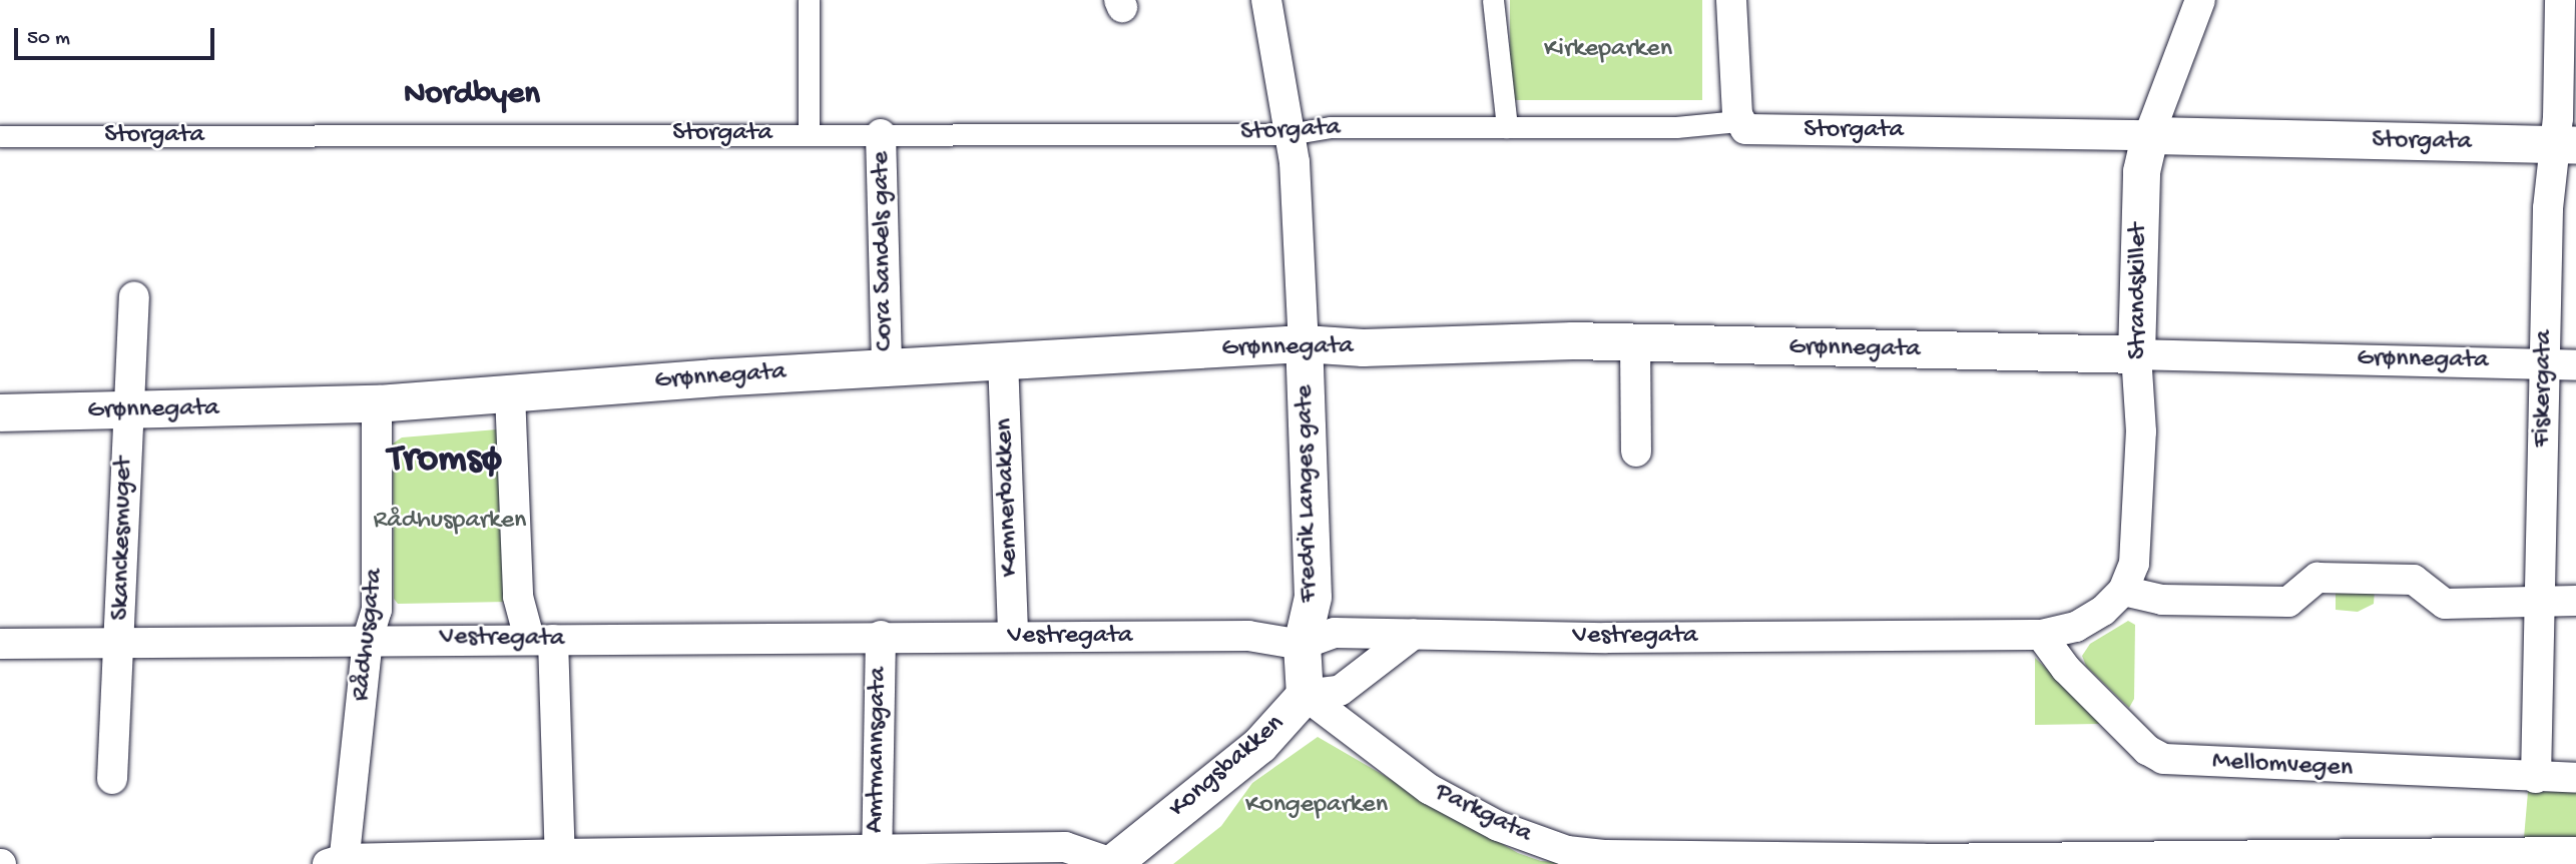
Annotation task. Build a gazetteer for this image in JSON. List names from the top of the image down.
{
  "streets": {
    "street": [
      "Storgata",
      "Cora Sandels gate",
      "Strandskillet",
      "Grønnegata",
      "Fiskergata",
      "Fredrik Langes gate",
      "Kemnerbakken",
      "Skanckesmuget",
      "Rådhusgata",
      "Vestregata",
      "Amtmannsgata",
      "Mellomvegen",
      "Kongsbakken",
      "Parkgata"
    ]
  },
  "crossings": [
    ["Storgata", "Cora Sandels gate"],
    ["Storgata", "Strandskillet"],
    ["Storgata", "Fiskergata"],
    ["Storgata", "Fredrik Langes gate"],
    ["Cora Sandels gate", "Grønnegata"],
    ["Strandskillet", "Grønnegata"],
    ["Strandskillet", "Vestregata"],
    ["Grønnegata", "Fiskergata"],
    ["Grønnegata", "Fredrik Langes gate"],
    ["Grønnegata", "Kemnerbakken"],
    ["Grønnegata", "Skanckesmuget"],
    ["Grønnegata", "Rådhusgata"],
    ["Fiskergata", "Mellomvegen"],
    ["Fredrik Langes gate", "Vestregata"],
    ["Fredrik Langes gate", "Kongsbakken"],
    ["Fredrik Langes gate", "Parkgata"],
    ["Kemnerbakken", "Vestregata"],
    ["Skanckesmuget", "Vestregata"],
    ["Rådhusgata", "Vestregata"],
    ["Vestregata", "Amtmannsgata"],
    ["Vestregata", "Mellomvegen"],
    ["Vestregata", "Kongsbakken"],
    ["Kongsbakken", "Parkgata"]
  ],
  "districts": ["Nordbyen", "Tromsø"],
  "parks": ["Kirkeparken", "Rådhusparken", "Kongeparken"],
  "scale_bar": "50 m"
}
